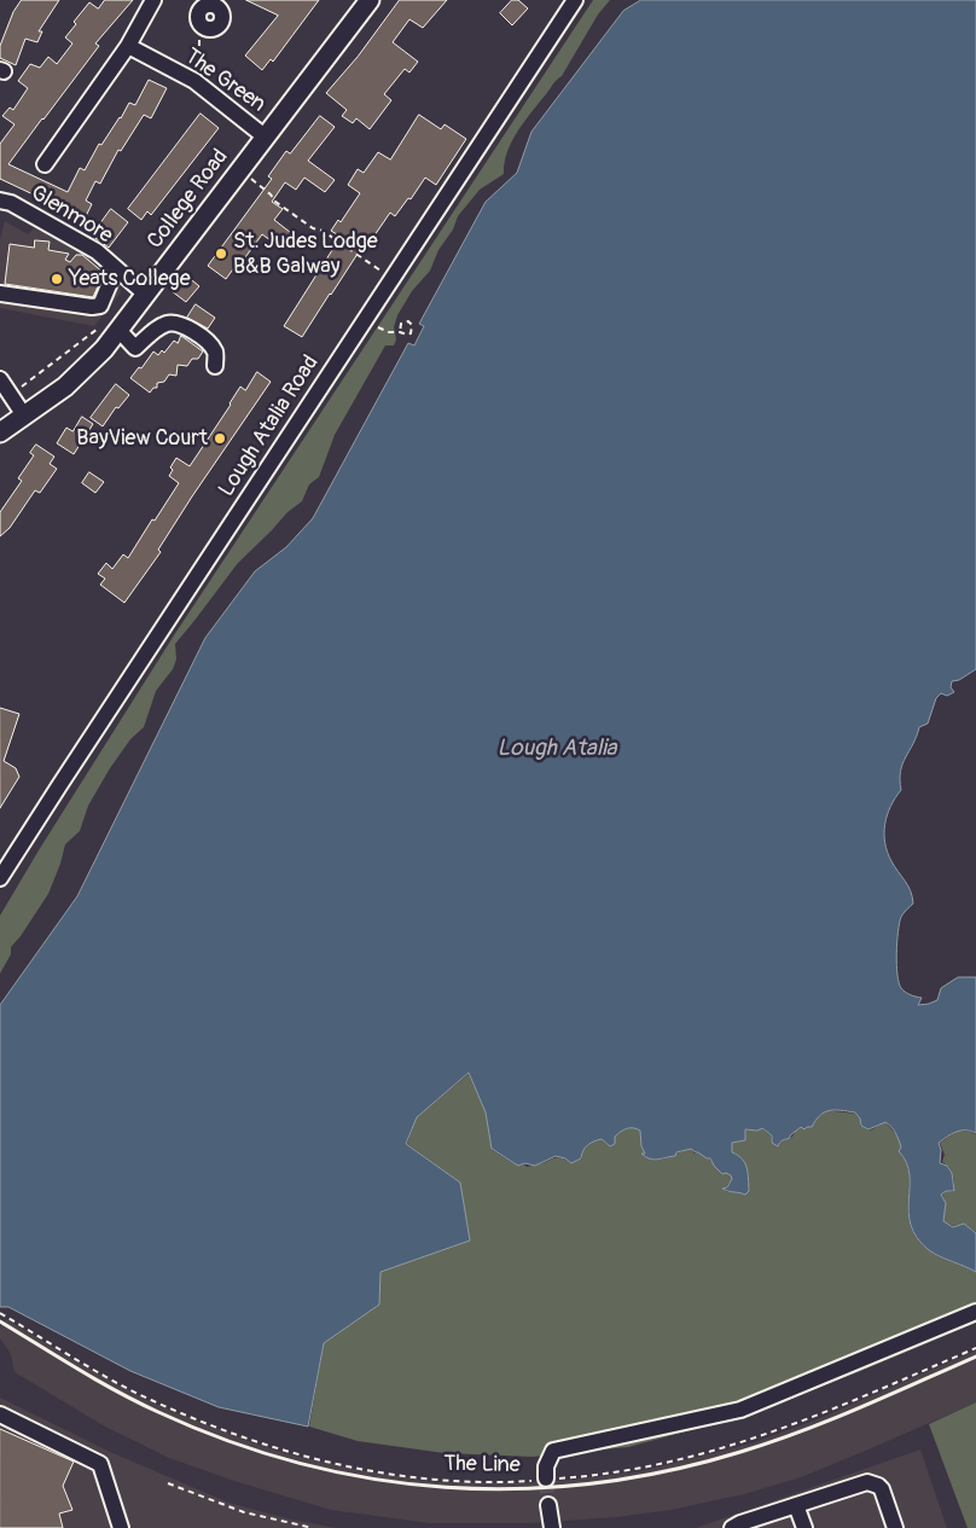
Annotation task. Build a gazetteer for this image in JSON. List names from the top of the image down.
{
  "streets": {
    "main road": ["College Road"],
    "street": ["The Green", "Glenmore", "Lough Atalia Road"],
    "path": ["The Line"]
  },
  "crossings": [
    ["The Green", "College Road"],
    ["College Road", "Glenmore"]
  ],
  "water": ["Lough Atalia"],
  "places": ["St. Judes Lodge B&B Galway", "Yeats College", "BayView Court"]
}
